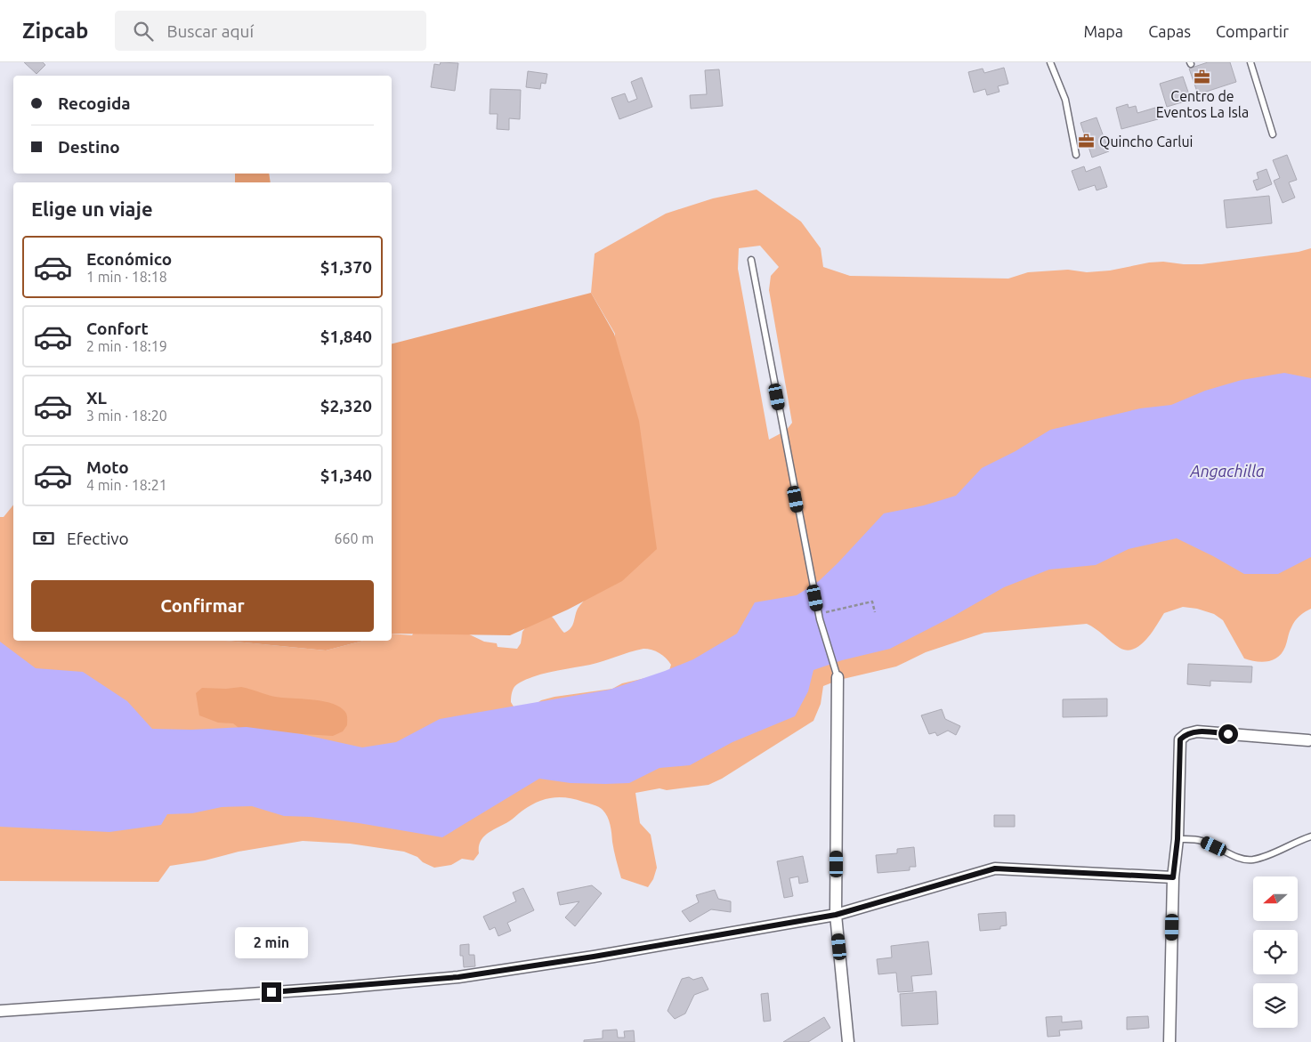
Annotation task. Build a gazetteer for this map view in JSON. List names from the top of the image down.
{
  "water": ["Angachilla"],
  "places": {
    "office": ["Centro de Eventos La Isla", "Quincho Carlui"]
  },
  "north": "left",
  "page": {
    "header": "Zipcab",
    "search": "Buscar aquí",
    "nav": ["Mapa", "Capas", "Compartir"],
    "banner": ["Recogida", "Destino"],
    "heading": "Elige un viaje",
    "list": [
      {
        "name": "Económico",
        "note": "1 min · 18:18",
        "value": "$1,370"
      },
      {
        "name": "Confort",
        "note": "2 min · 18:19",
        "value": "$1,840"
      },
      {
        "name": "XL",
        "note": "3 min · 18:20",
        "value": "$2,320"
      },
      {
        "name": "Moto",
        "note": "4 min · 18:21",
        "value": "$1,340"
      }
    ],
    "pay": ["Efectivo", "660 m"],
    "buttons": "Confirmar",
    "bubble": "2 min"
  }
}
